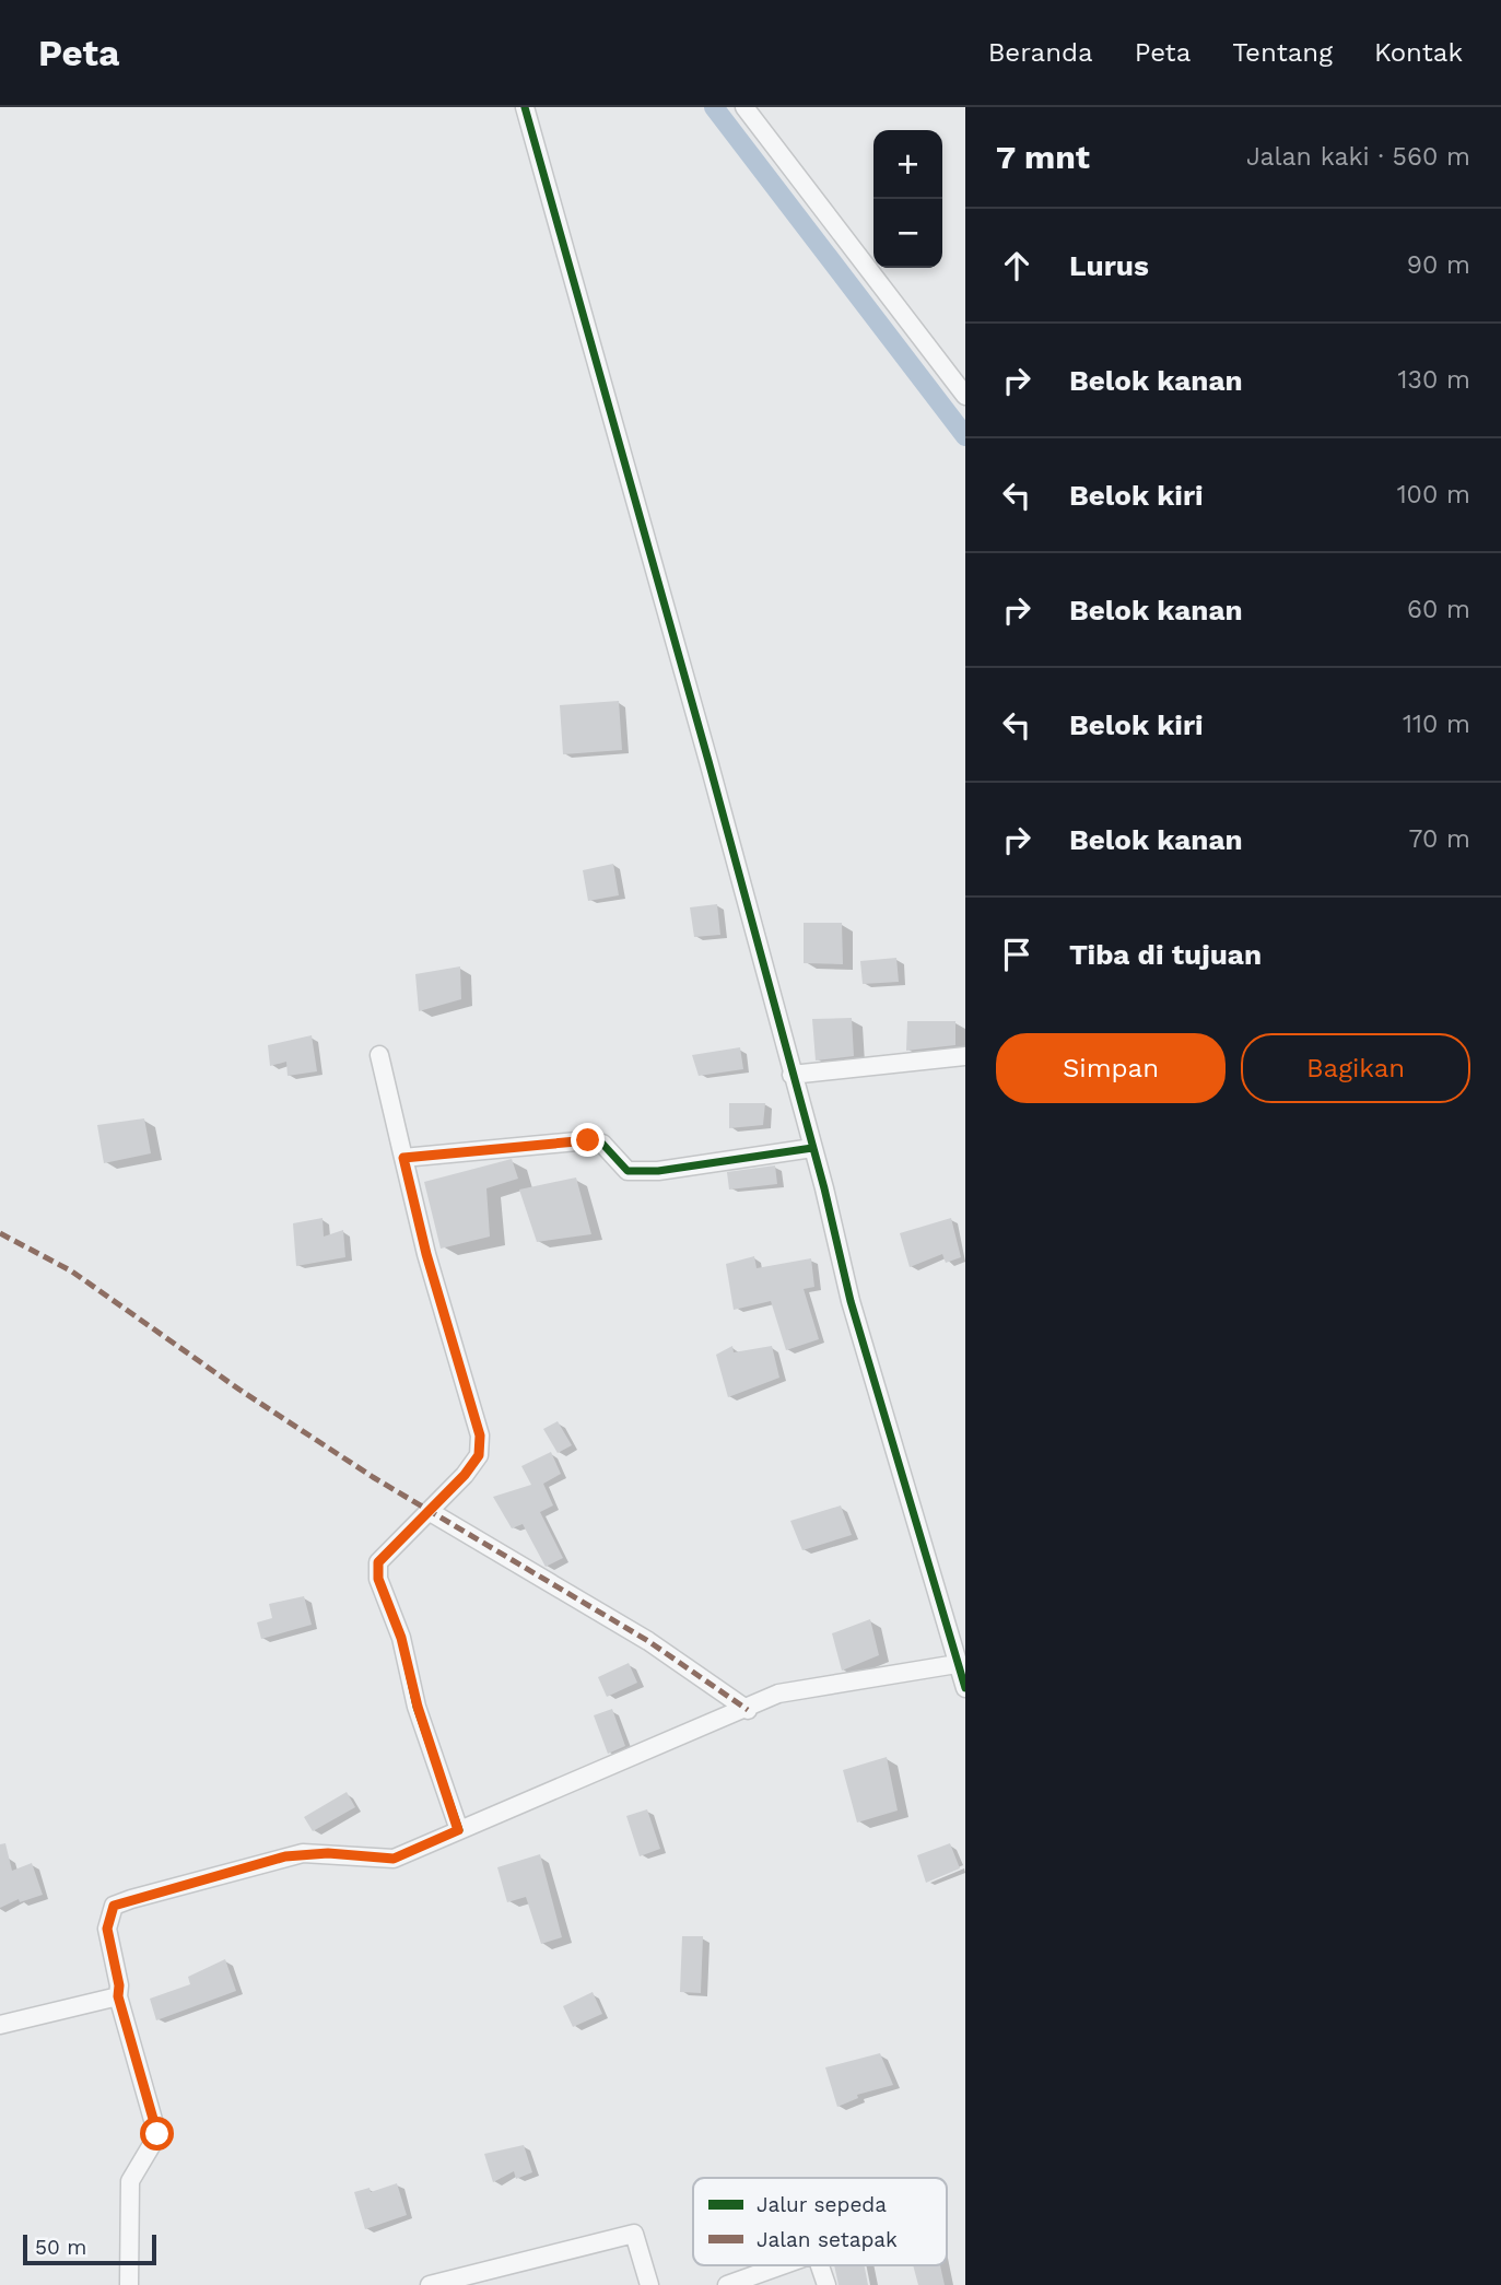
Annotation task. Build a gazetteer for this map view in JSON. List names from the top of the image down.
{
  "legend": ["Jalur sepeda", "Jalan setapak"],
  "scale_bar": "50 m",
  "page": {
    "header": "Peta",
    "nav": [
      "Beranda",
      "Peta",
      "Tentang",
      "Kontak"
    ],
    "heading": ["7 mnt", "Jalan kaki · 560 m"],
    "map_buttons": ["+", "−"],
    "list": [
      ["Lurus", "90 m"],
      ["Belok kanan", "130 m"],
      ["Belok kiri", "100 m"],
      ["Belok kanan", "60 m"],
      ["Belok kiri", "110 m"],
      ["Belok kanan", "70 m"],
      "Tiba di tujuan"
    ],
    "buttons": ["Simpan", "Bagikan"],
    "scale": "50 m"
  }
}
